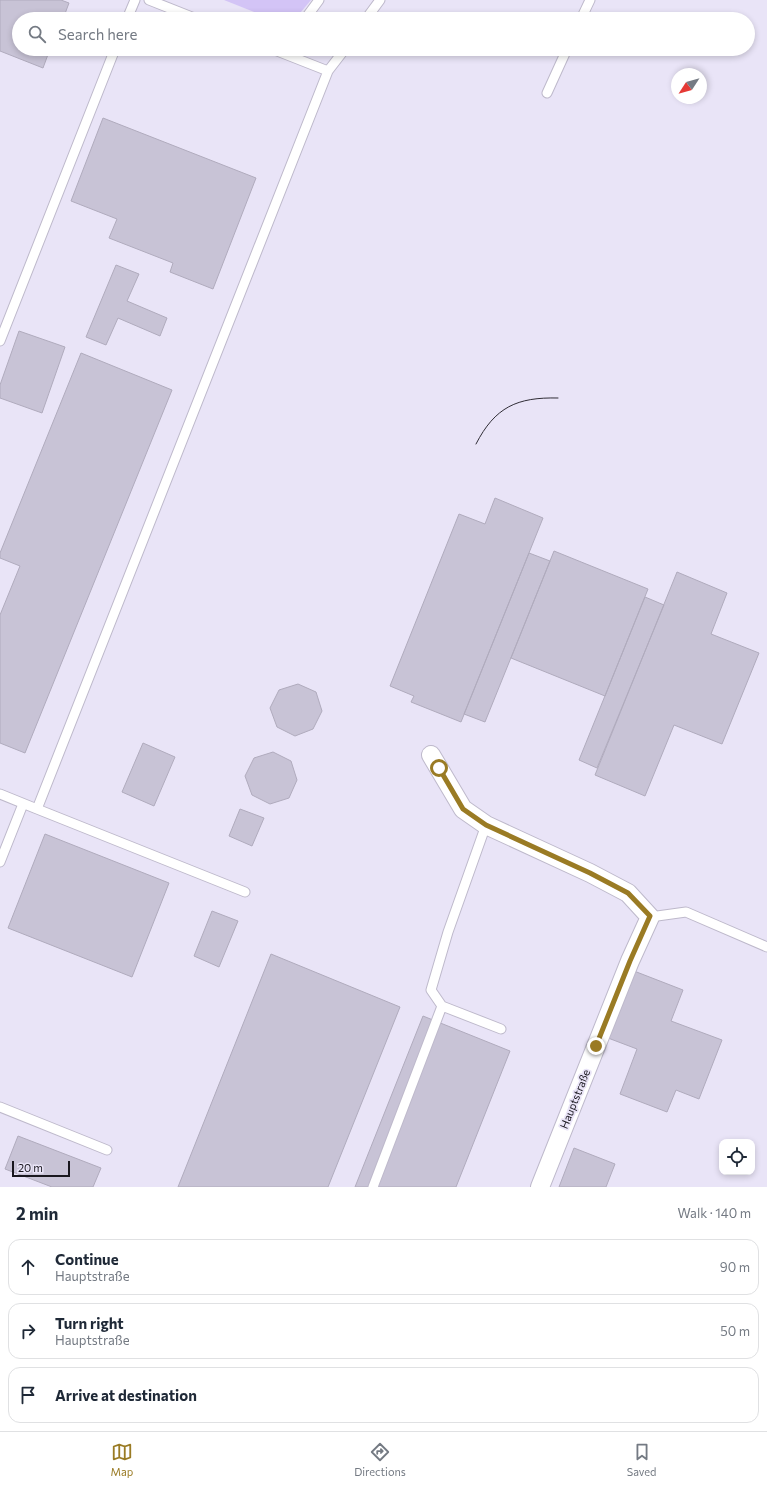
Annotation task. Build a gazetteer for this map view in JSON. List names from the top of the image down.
{
  "streets": {
    "street": ["Hauptstraße"]
  },
  "scale_bar": "20 m",
  "north": "bottom left",
  "page": {
    "search": "Search here",
    "scale": "20 m",
    "heading": ["2 min", "Walk · 140 m"],
    "list": [
      ["Continue", "Hauptstraße", "90 m"],
      ["Turn right", "Hauptstraße", "50 m"],
      "Arrive at destination"
    ],
    "nav": ["Map", "Directions", "Saved"]
  }
}
